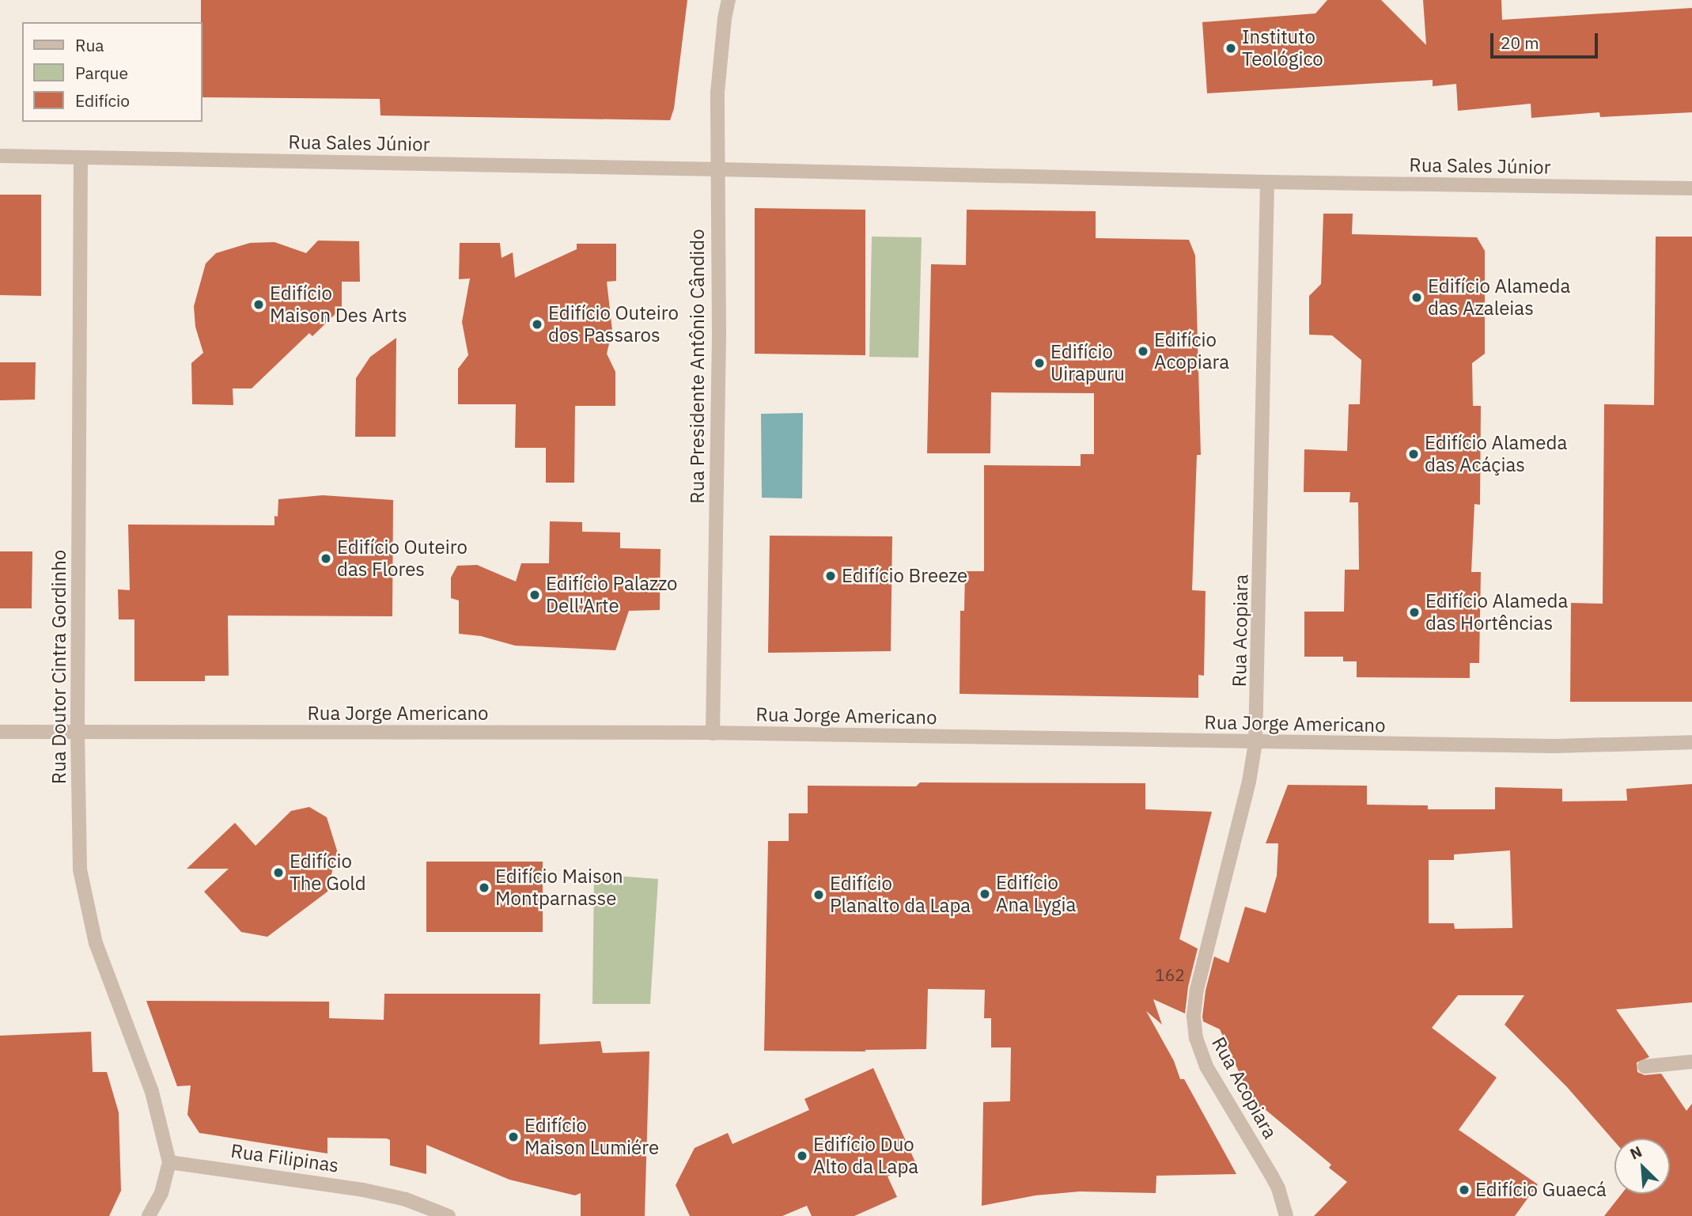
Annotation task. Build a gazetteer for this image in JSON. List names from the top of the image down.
{
  "streets": {
    "street": [
      "Rua Sales Júnior",
      "Rua Presidente Antônio Cândido",
      "Rua Acopiara",
      "Rua Doutor Cintra Gordinho",
      "Rua Jorge Americano",
      "Rua Filipinas"
    ]
  },
  "crossings": [
    ["Rua Sales Júnior", "Rua Presidente Antônio Cândido"],
    ["Rua Sales Júnior", "Rua Acopiara"],
    ["Rua Sales Júnior", "Rua Doutor Cintra Gordinho"],
    ["Rua Presidente Antônio Cândido", "Rua Jorge Americano"],
    ["Rua Acopiara", "Rua Jorge Americano"],
    ["Rua Doutor Cintra Gordinho", "Rua Jorge Americano"],
    ["Rua Doutor Cintra Gordinho", "Rua Filipinas"]
  ],
  "places": [
    "Instituto Teológico",
    "Edifício Alameda das Azaleias",
    "Edifício Maison Des Arts",
    "Edifício Outeiro dos Passaros",
    "Edifício Acopiara",
    "Edifício Uirapuru",
    "Edifício Alameda das Acáçias",
    "Edifício Outeiro das Flores",
    "Edifício Breeze",
    "Edifício Palazzo Dell'Arte",
    "Edifício Alameda das Hortências",
    "Edifício The Gold",
    "Edifício Maison Montparnasse",
    "Edifício Ana Lygia",
    "Edifício Planalto da Lapa",
    "Edifício Maison Lumiére",
    "Edifício Duo Alto da Lapa",
    "Edifício Guaecá"
  ],
  "house_numbers": ["162"],
  "legend": ["Rua", "Parque", "Edifício"],
  "scale_bar": "20 m",
  "north": "top left"
}
